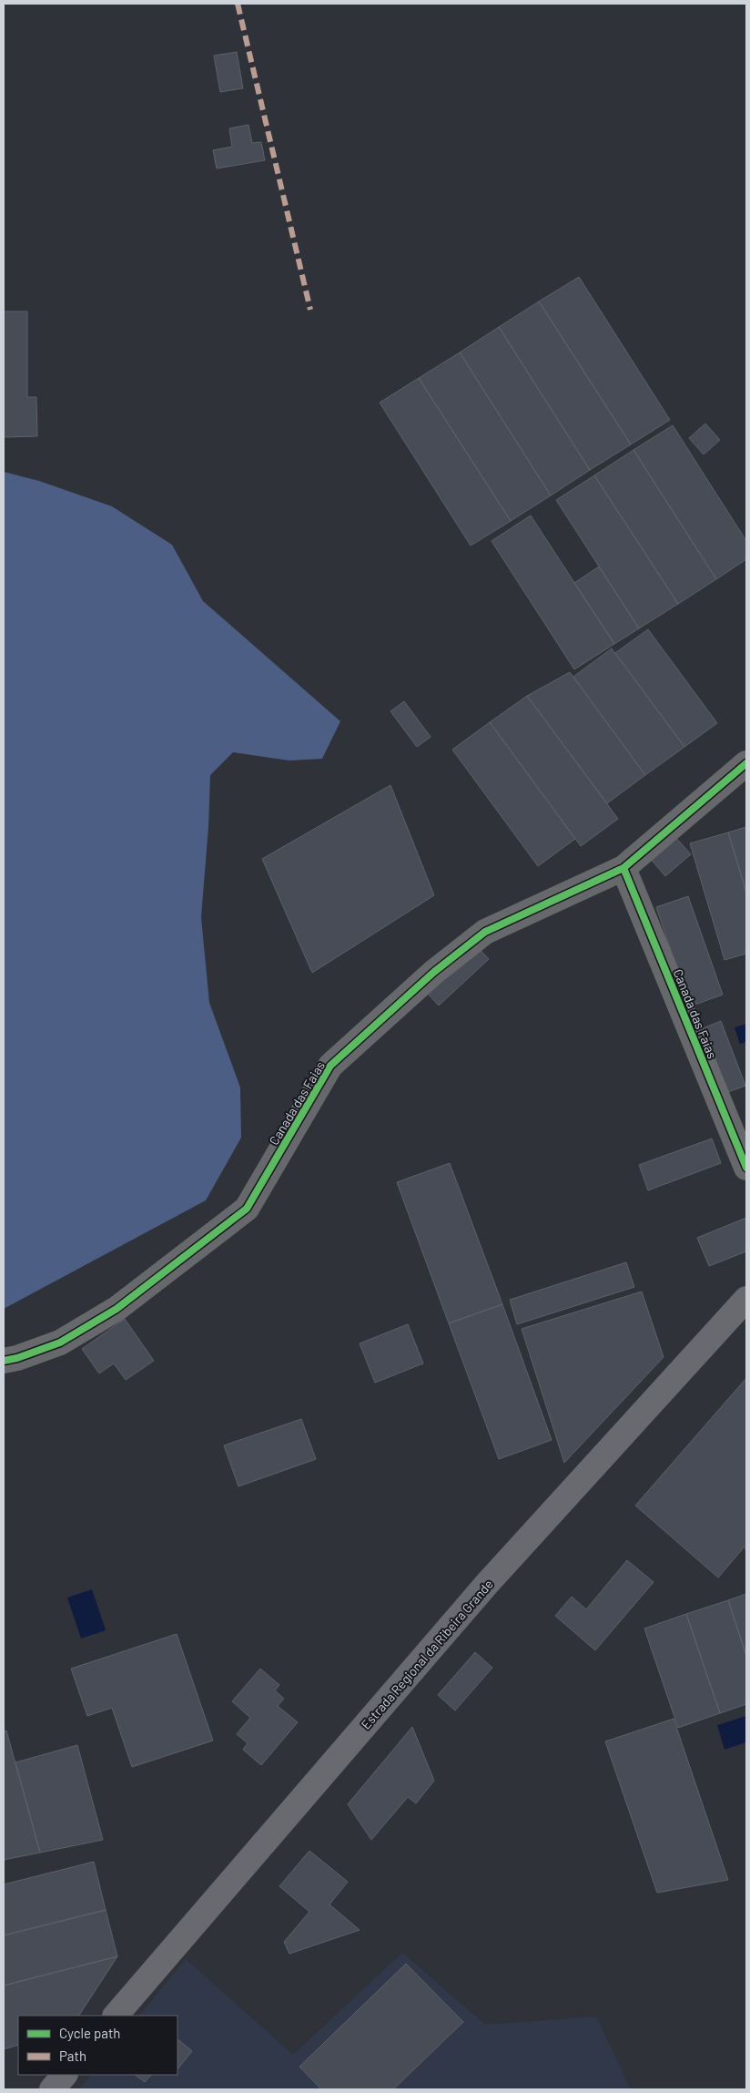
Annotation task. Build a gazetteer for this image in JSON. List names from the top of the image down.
{
  "streets": {
    "main road": ["Estrada Regional da Ribeira Grande"],
    "street": ["Canada das Faias"]
  },
  "legend": ["Cycle path", "Path"]
}
